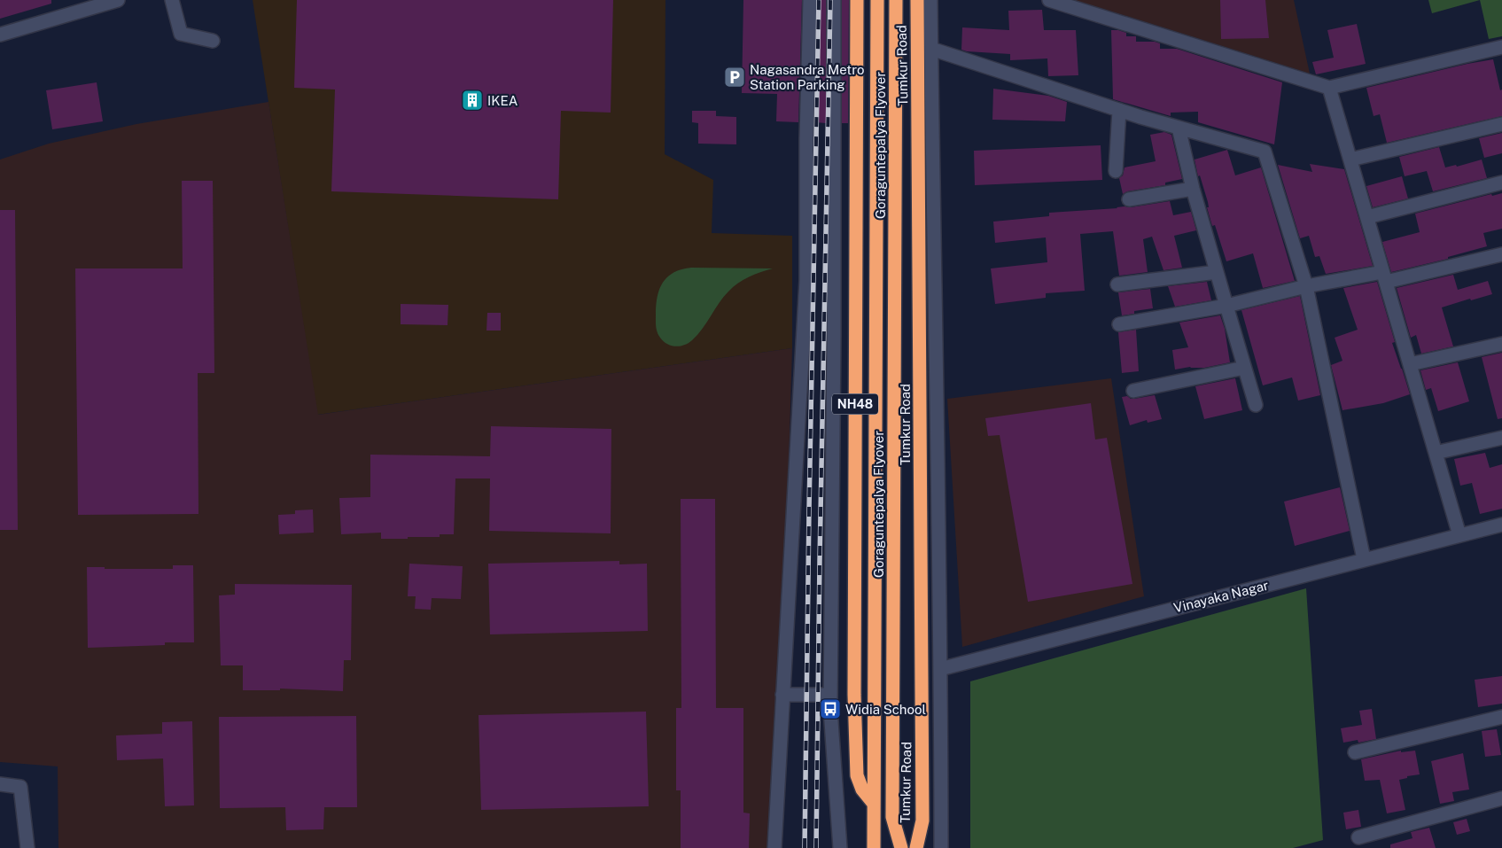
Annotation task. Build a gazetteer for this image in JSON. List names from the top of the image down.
{
  "streets": {
    "highway": ["Tumkur Road", "Goraguntepalya Flyover", "NH48"],
    "street": ["Vinayaka Nagar"]
  },
  "crossings": [
    ["Goraguntepalya Flyover", "NH48"]
  ],
  "places": {
    "parking": ["Nagasandra Metro Station Parking"],
    "building": ["IKEA"],
    "bus stop": ["Widia School"]
  }
}
